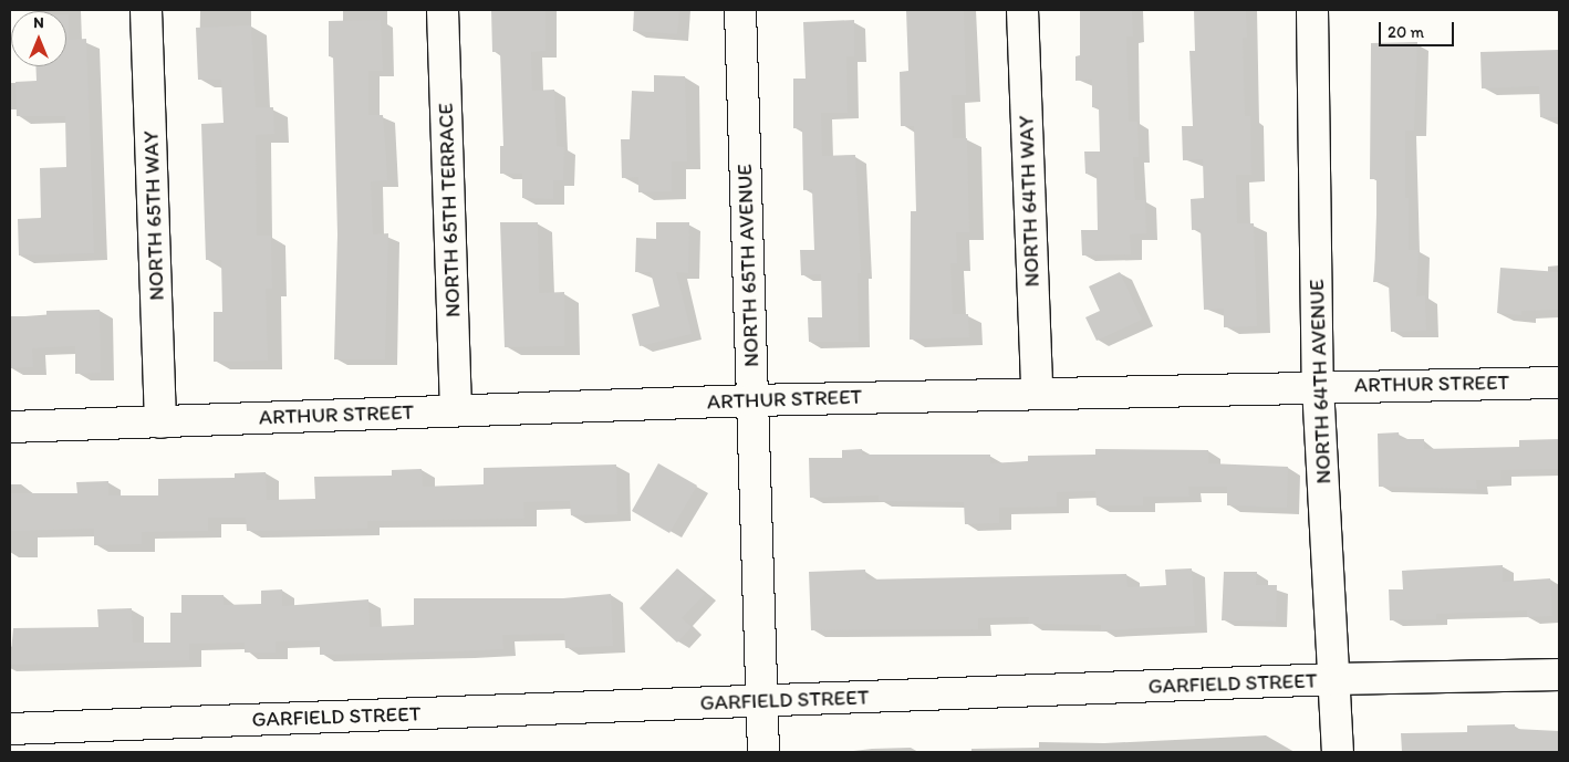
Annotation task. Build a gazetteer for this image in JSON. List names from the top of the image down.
{
  "streets": {
    "street": [
      "NORTH 64TH WAY",
      "NORTH 65TH TERRACE",
      "NORTH 65TH WAY",
      "NORTH 65TH AVENUE",
      "NORTH 64TH AVENUE",
      "ARTHUR STREET",
      "GARFIELD STREET"
    ]
  },
  "crossings": [
    ["NORTH 64TH WAY", "ARTHUR STREET"],
    ["NORTH 65TH TERRACE", "ARTHUR STREET"],
    ["NORTH 65TH WAY", "ARTHUR STREET"],
    ["NORTH 65TH AVENUE", "ARTHUR STREET"],
    ["NORTH 65TH AVENUE", "GARFIELD STREET"],
    ["NORTH 64TH AVENUE", "ARTHUR STREET"],
    ["NORTH 64TH AVENUE", "GARFIELD STREET"]
  ],
  "scale_bar": "20 m",
  "north": "top"
}
